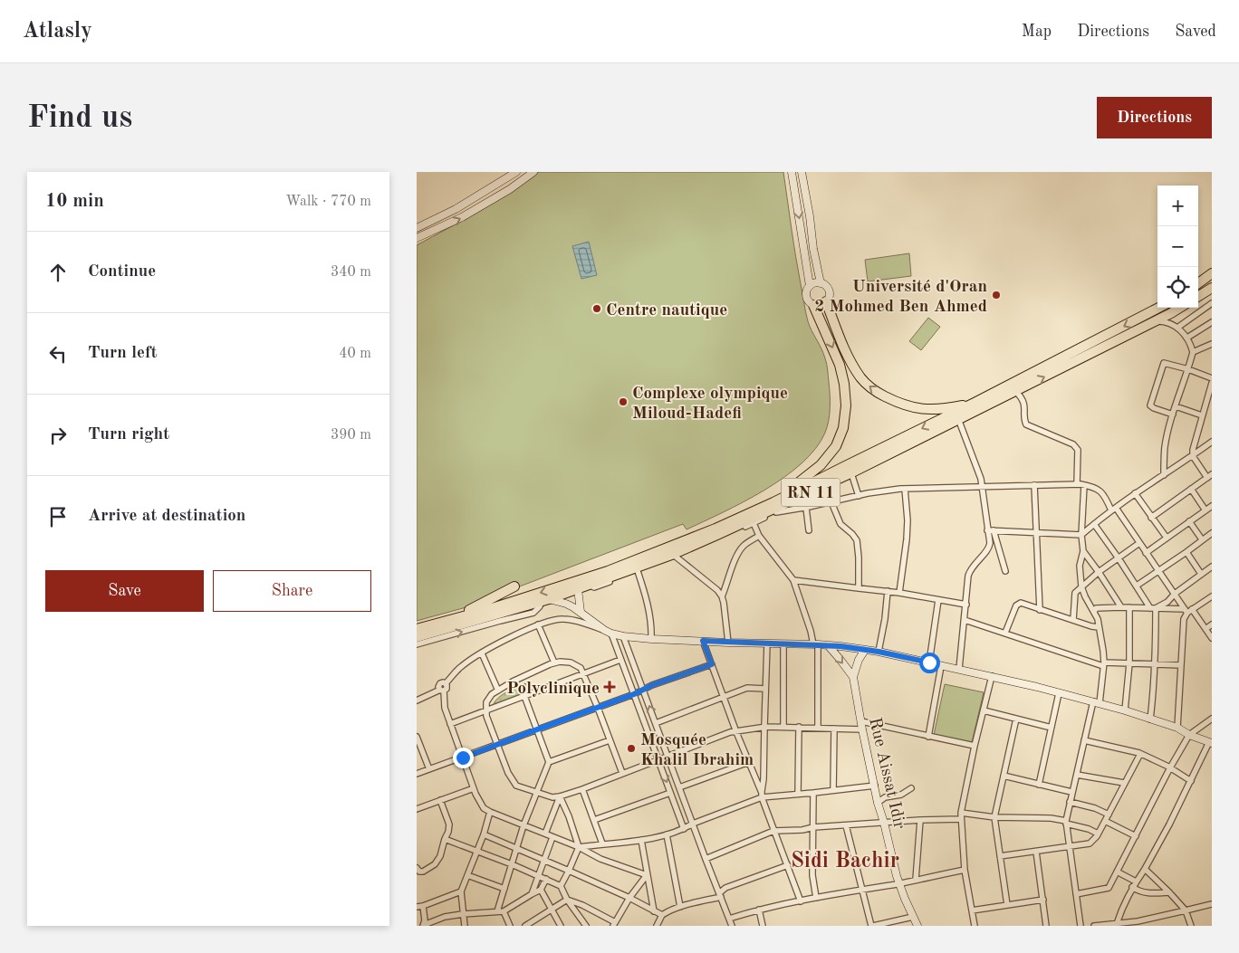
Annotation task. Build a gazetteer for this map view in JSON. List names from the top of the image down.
{
  "streets": {
    "highway": ["RN 11"],
    "street": ["Rue Aissat Idir"]
  },
  "districts": ["Sidi Bachir"],
  "places": {
    "other": [
      "Université d'Oran 2 Mohmed Ben Ahmed",
      "Centre nautique",
      "Complexe olympique Miloud-Hadefi",
      "Mosquée Khalil Ibrahim"
    ],
    "health": ["Polyclinique"]
  },
  "page": {
    "header": "Atlasly",
    "nav": ["Map", "Directions", "Saved"],
    "buttons": [
      "Directions",
      ["Save", "Share"]
    ],
    "title": "Find us",
    "heading": ["10 min", "Walk · 770 m"],
    "map_buttons": ["+", "−"],
    "list": [
      ["Continue", "340 m"],
      ["Turn left", "40 m"],
      ["Turn right", "390 m"],
      "Arrive at destination"
    ]
  }
}
